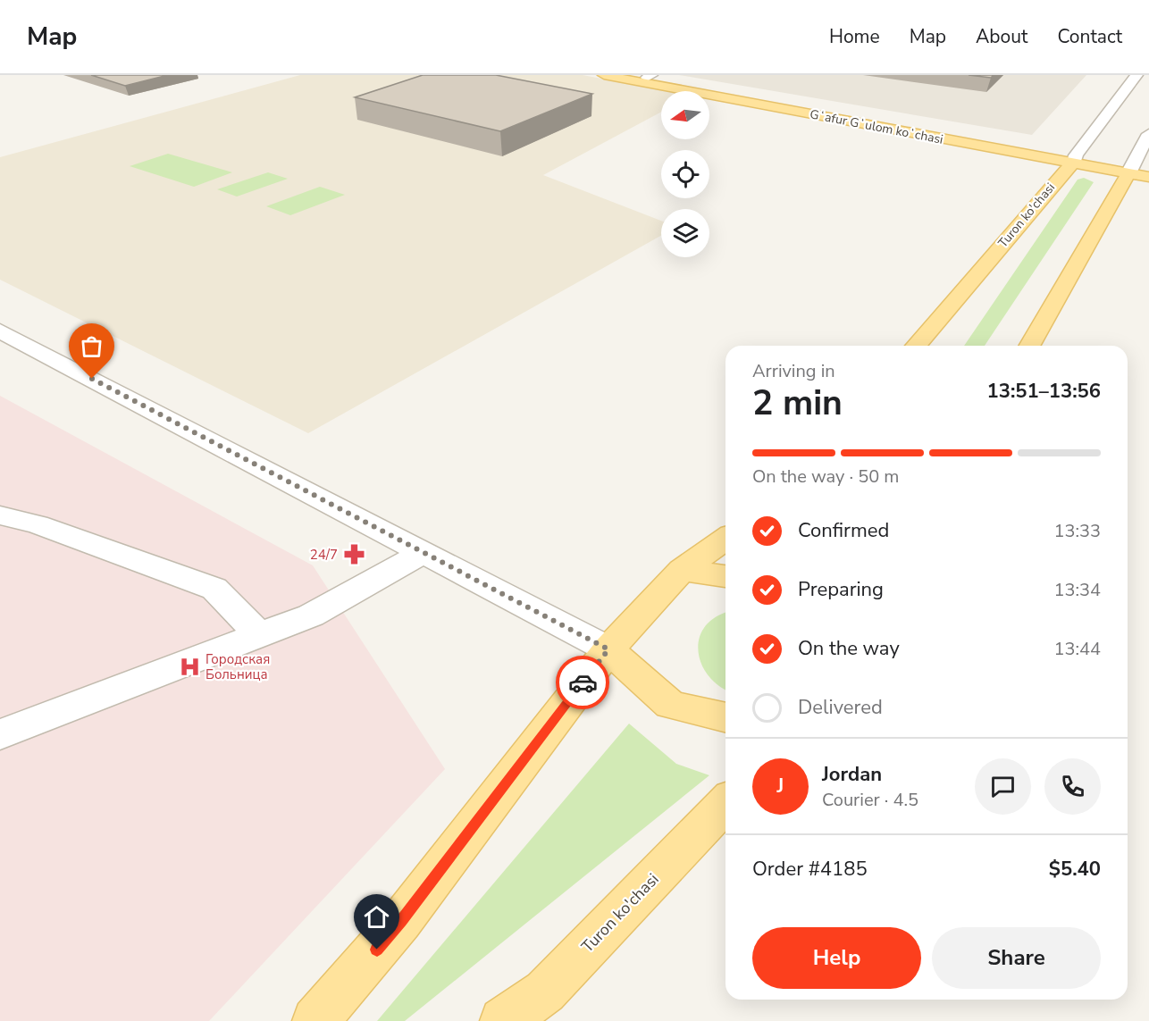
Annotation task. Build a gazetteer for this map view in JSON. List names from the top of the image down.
{
  "streets": {
    "main road": ["Gʻafur Gʻulom koʻchasi", "Turon ko'chasi"]
  },
  "crossings": [
    ["Gʻafur Gʻulom koʻchasi", "Turon ko'chasi"]
  ],
  "places": {
    "pharmacy": ["24/7"],
    "hospital": ["Городская Больница"]
  },
  "north": "left",
  "page": {
    "header": "Map",
    "nav": [
      "Home",
      "Map",
      "About",
      "Contact"
    ],
    "heading": ["2 min", "Arriving in", "13:51–13:56"],
    "panel": [
      "Jordan",
      "Courier · 4.5",
      "Order #4185",
      "$5.40"
    ],
    "bar": "On the way · 50 m",
    "list": [
      ["Confirmed", "13:33"],
      ["Preparing", "13:34"],
      ["On the way", "13:44"],
      "Delivered"
    ],
    "round": "J",
    "buttons": ["Help", "Share"]
  }
}
